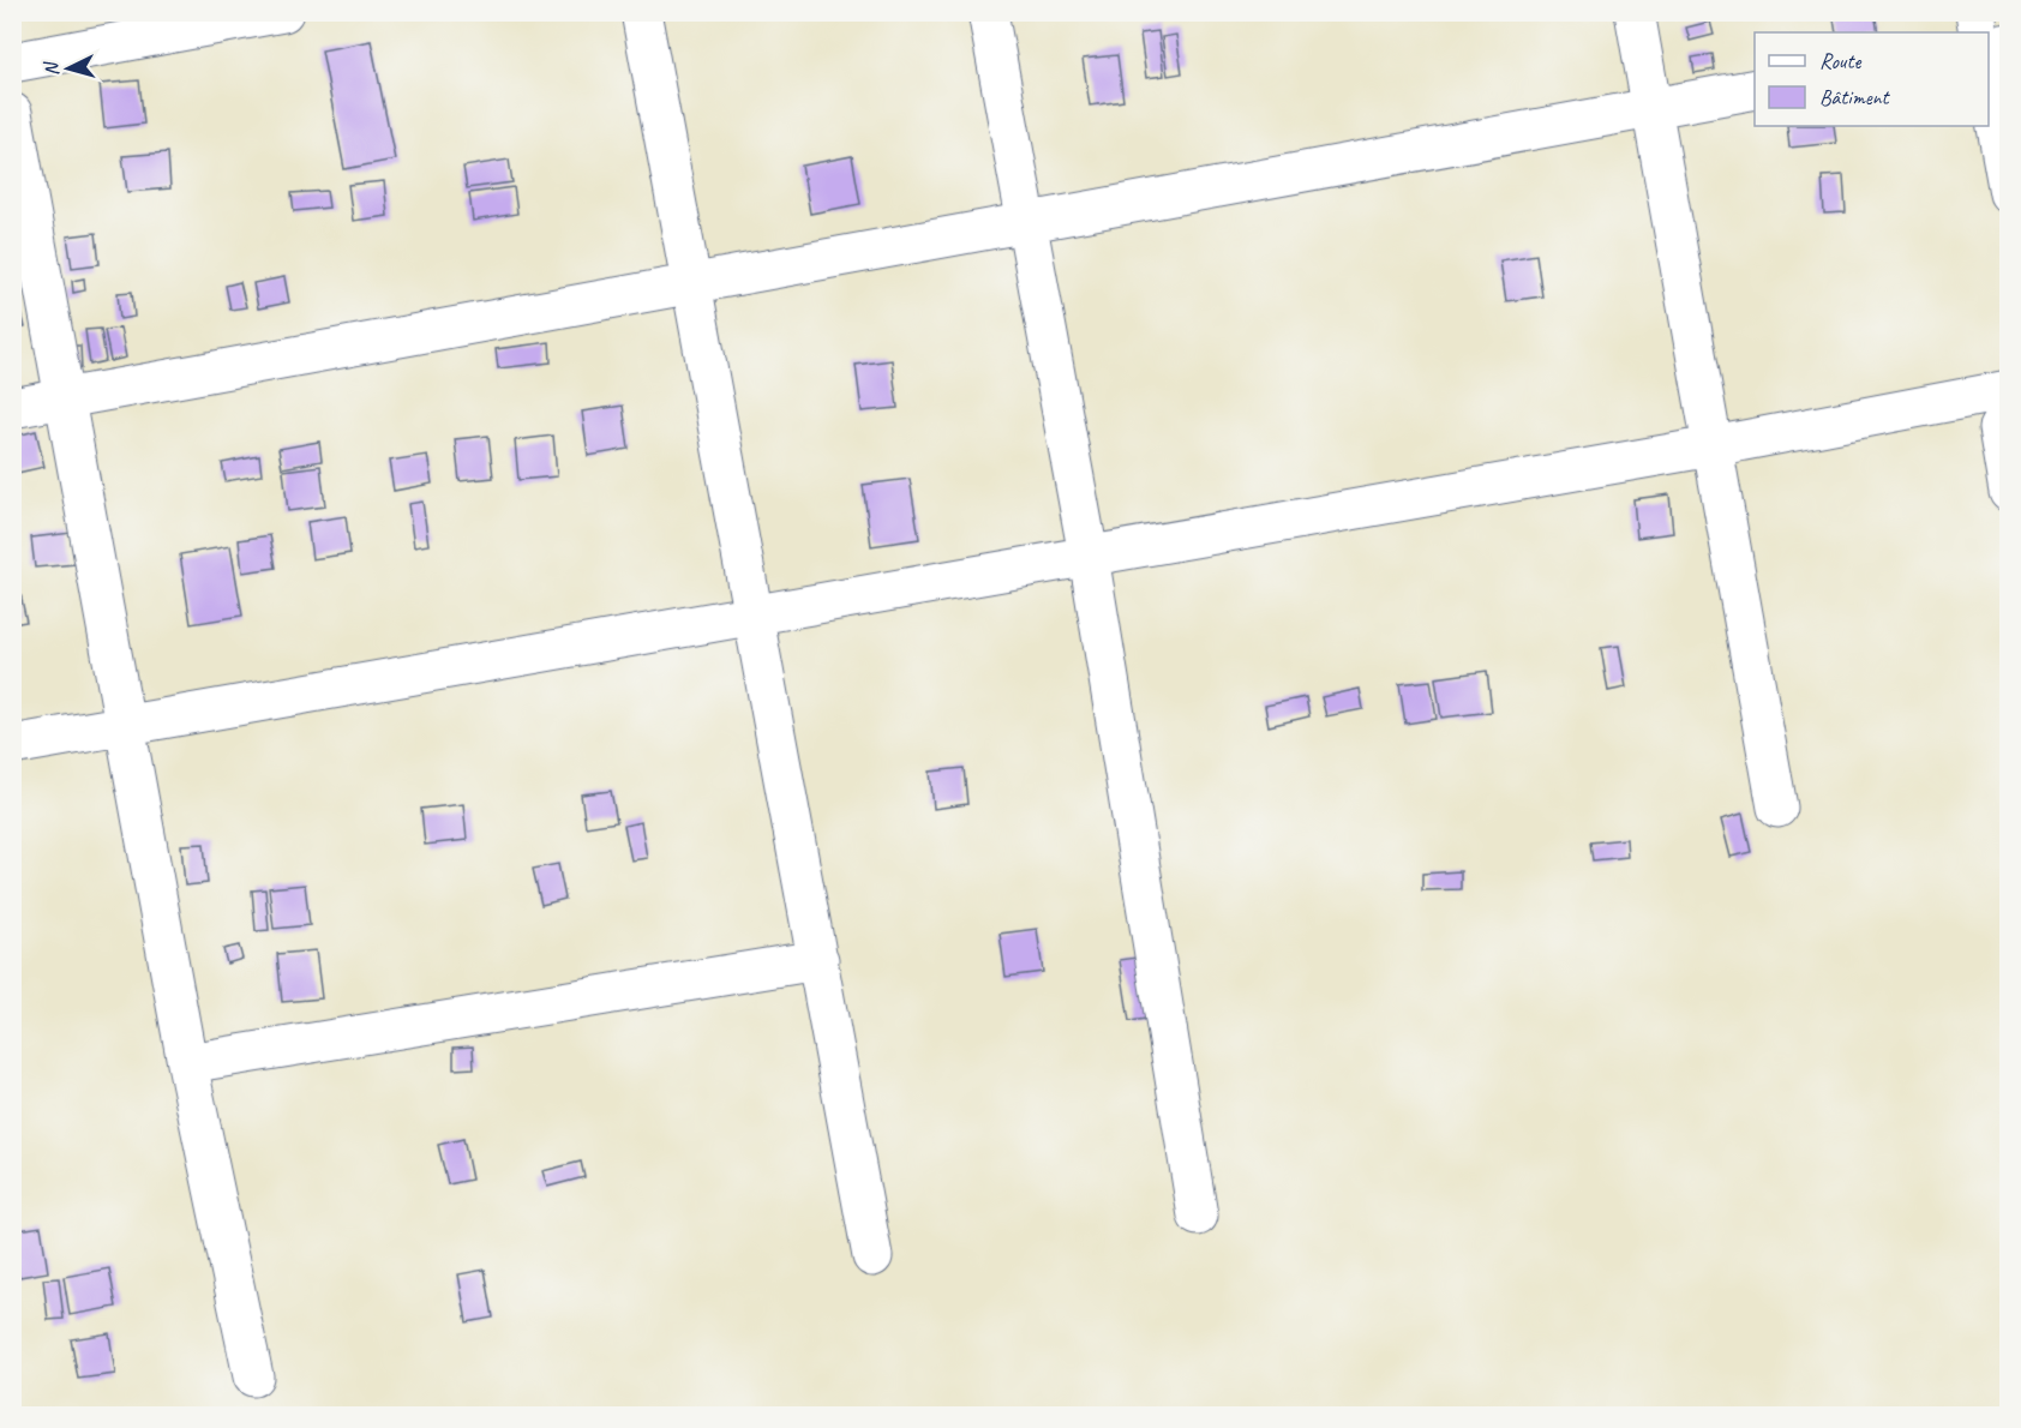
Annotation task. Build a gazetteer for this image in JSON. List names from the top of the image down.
{
  "legend": ["Route", "Bâtiment"],
  "north": "left"
}
